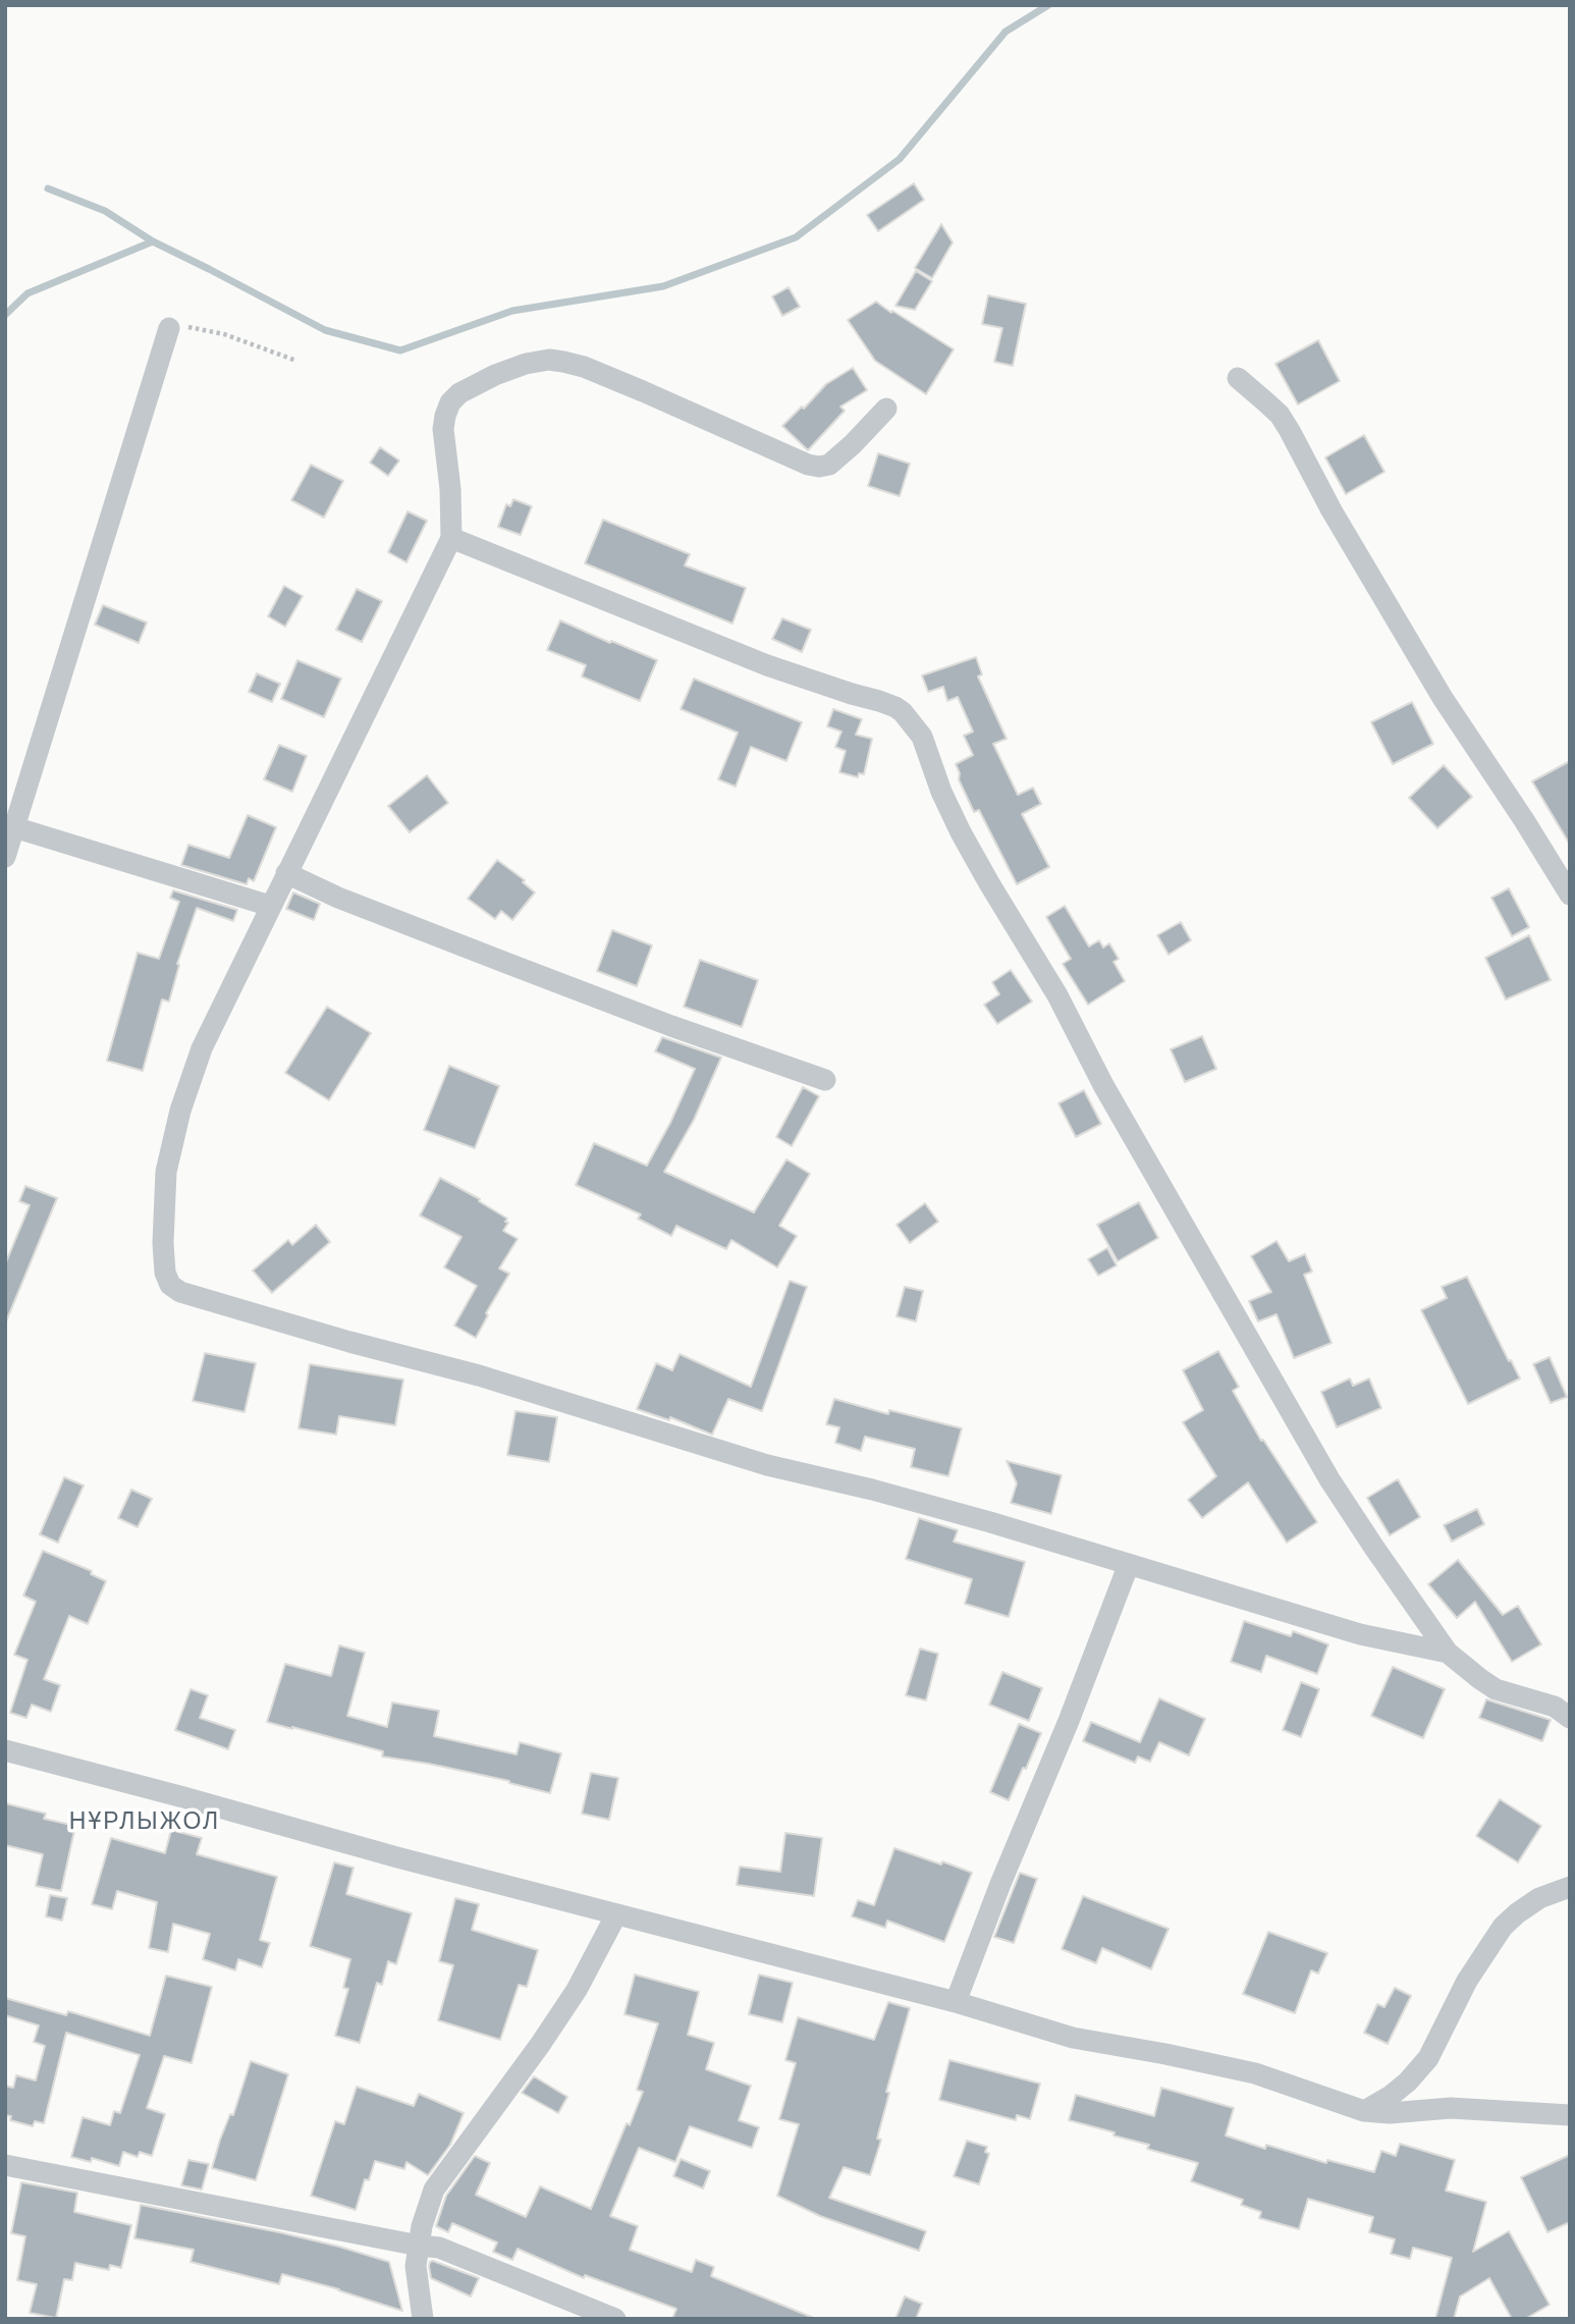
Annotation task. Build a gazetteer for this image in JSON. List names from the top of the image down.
{
  "districts": ["НҰРЛЫЖОЛ"]
}
